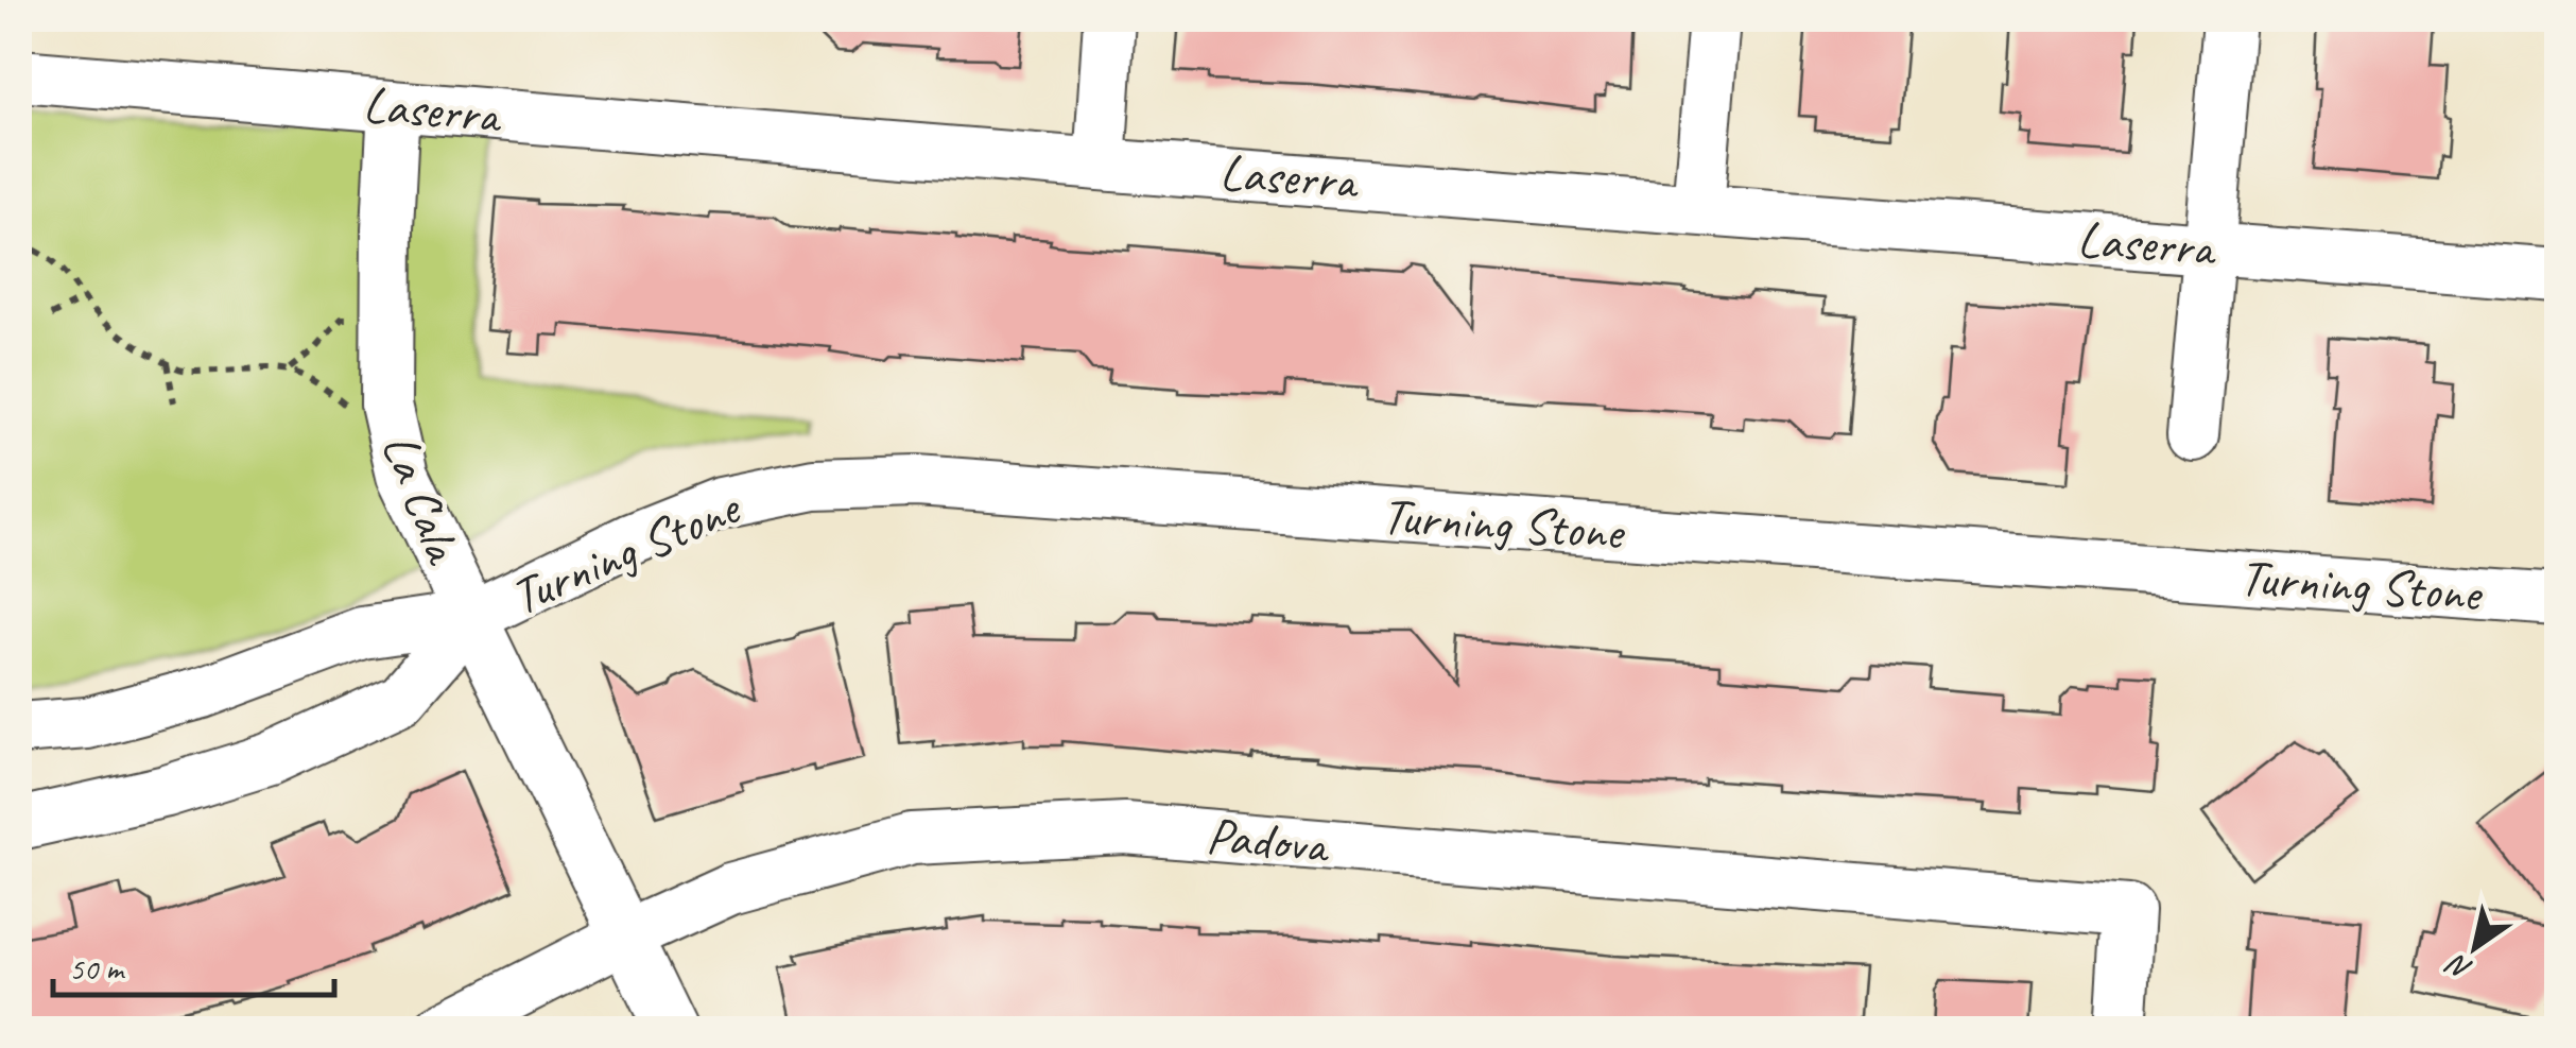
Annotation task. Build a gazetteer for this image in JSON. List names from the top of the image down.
{
  "streets": {
    "street": [
      "Laserra",
      "La Cala",
      "Turning Stone",
      "Padova"
    ]
  },
  "crossings": [
    ["Laserra", "La Cala"],
    ["La Cala", "Turning Stone"],
    ["La Cala", "Padova"]
  ],
  "scale_bar": "50 m",
  "north": "bottom left"
}
